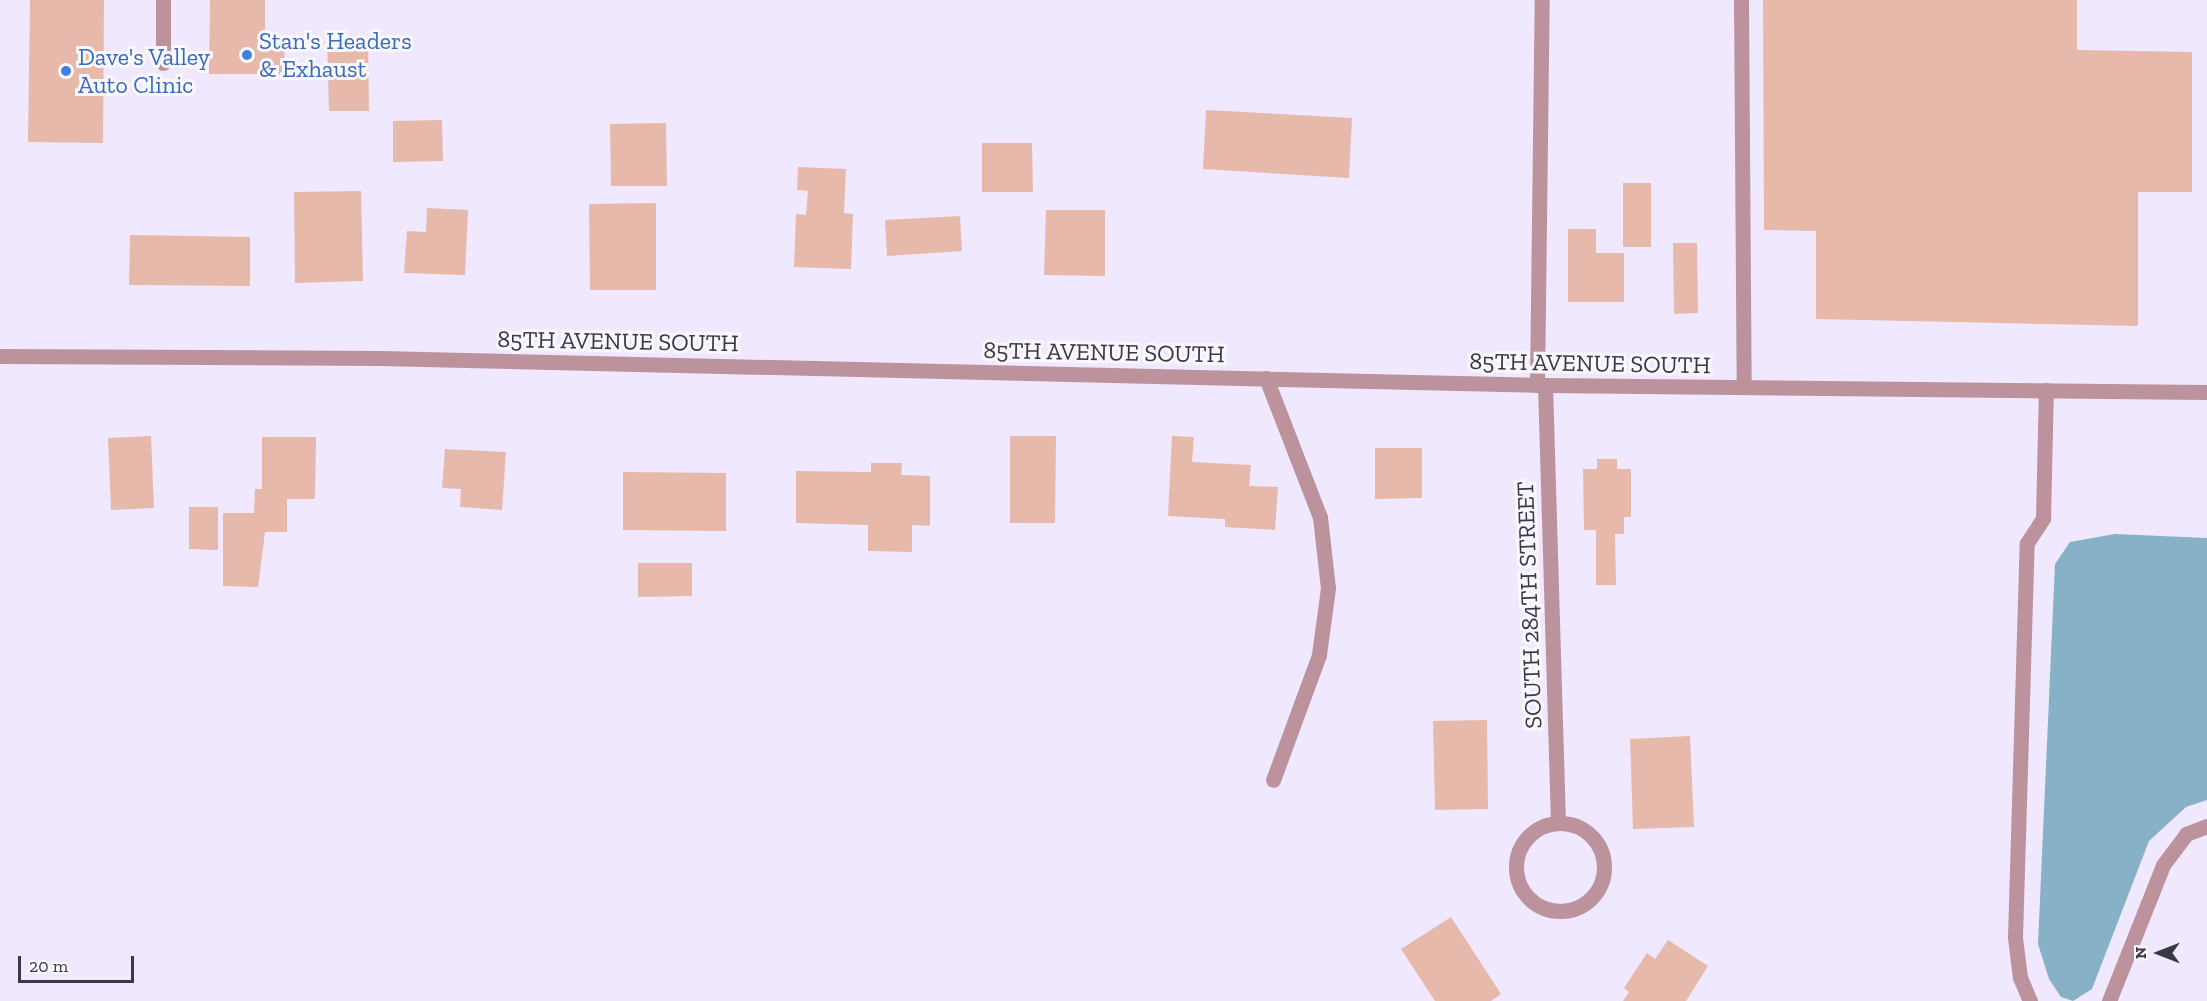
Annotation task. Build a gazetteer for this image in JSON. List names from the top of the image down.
{
  "streets": {
    "street": ["85TH AVENUE SOUTH", "SOUTH 284TH STREET"]
  },
  "crossings": [
    ["85TH AVENUE SOUTH", "SOUTH 284TH STREET"]
  ],
  "places": ["Stan's Headers & Exhaust", "Dave's Valley Auto Clinic"],
  "scale_bar": "20 m",
  "north": "left"
}
